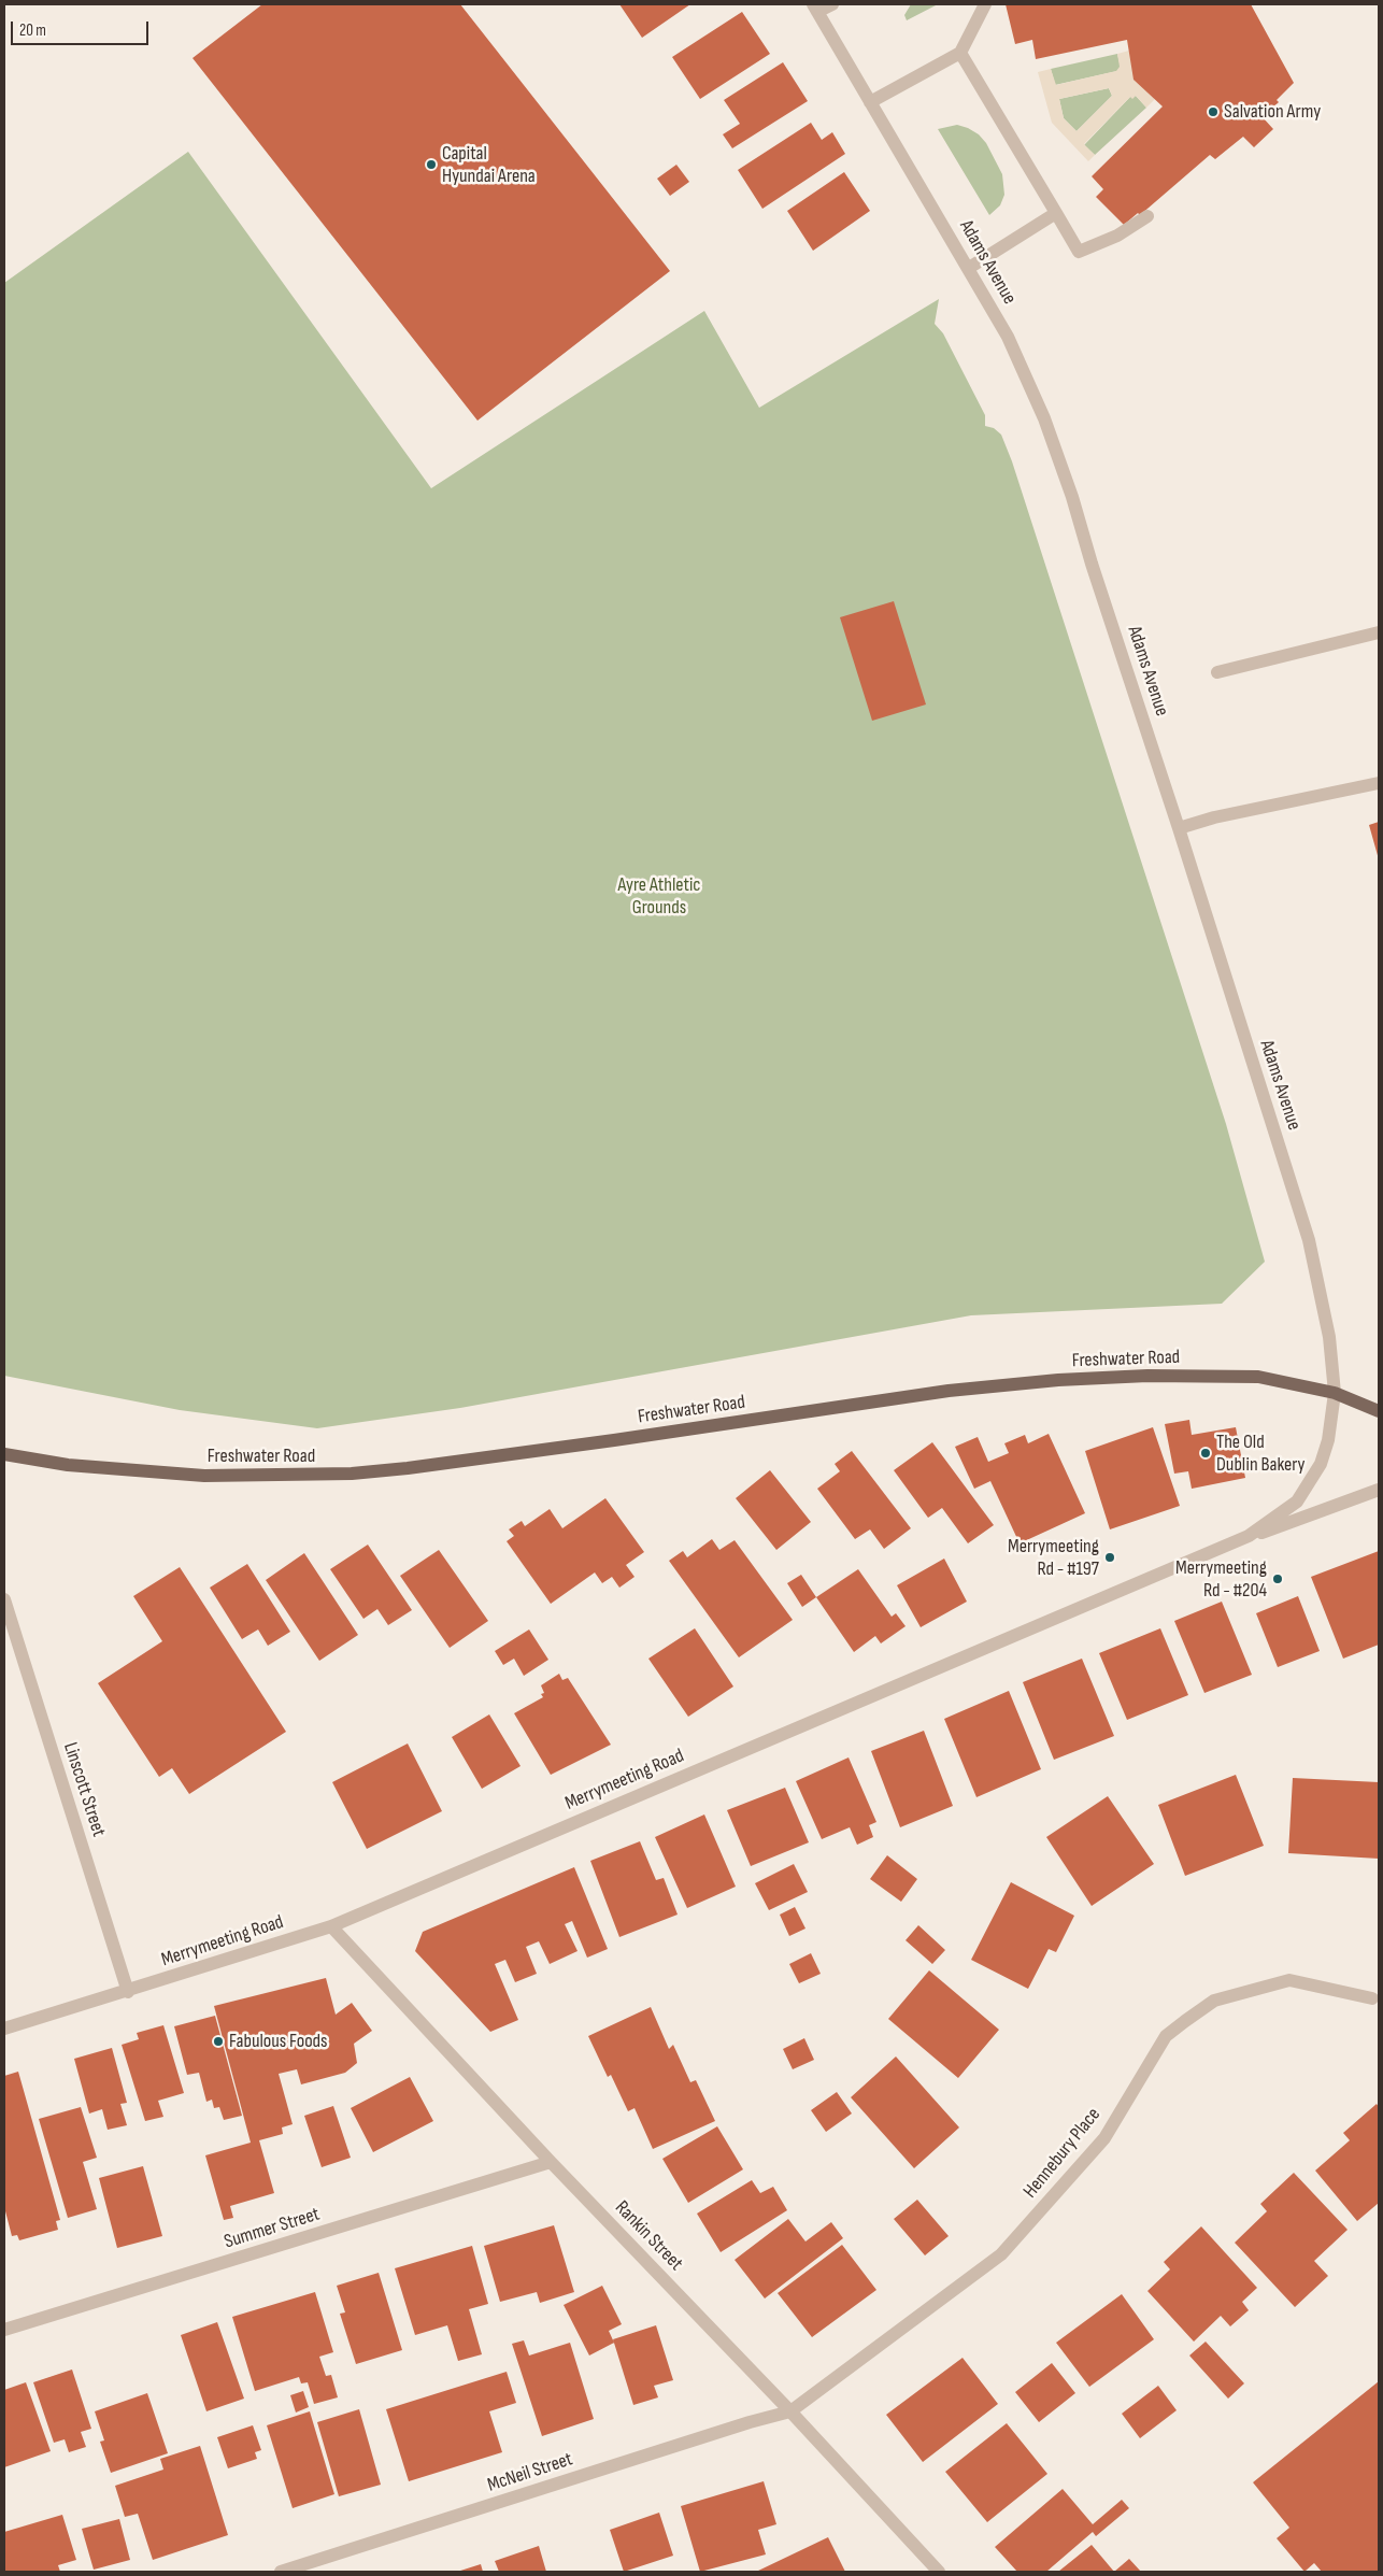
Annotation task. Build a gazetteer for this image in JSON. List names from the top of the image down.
{
  "streets": {
    "main road": ["Freshwater Road"],
    "street": [
      "Adams Avenue",
      "Merrymeeting Road",
      "Linscott Street",
      "Hennebury Place",
      "Summer Street",
      "Rankin Street",
      "McNeil Street"
    ]
  },
  "crossings": [
    ["Adams Avenue", "Freshwater Road"],
    ["Adams Avenue", "Merrymeeting Road"],
    ["Freshwater Road", "Merrymeeting Road"],
    ["Merrymeeting Road", "Linscott Street"],
    ["Merrymeeting Road", "Rankin Street"],
    ["Hennebury Place", "Rankin Street"],
    ["Hennebury Place", "McNeil Street"],
    ["Summer Street", "Rankin Street"],
    ["Rankin Street", "McNeil Street"]
  ],
  "parks": ["Ayre Athletic Grounds"],
  "places": [
    "Salvation Army",
    "Capital Hyundai Arena",
    "The Old Dublin Bakery",
    "Merrymeeting Rd - #197",
    "Merrymeeting Rd - #204",
    "Fabulous Foods"
  ],
  "scale_bar": "20 m"
}
